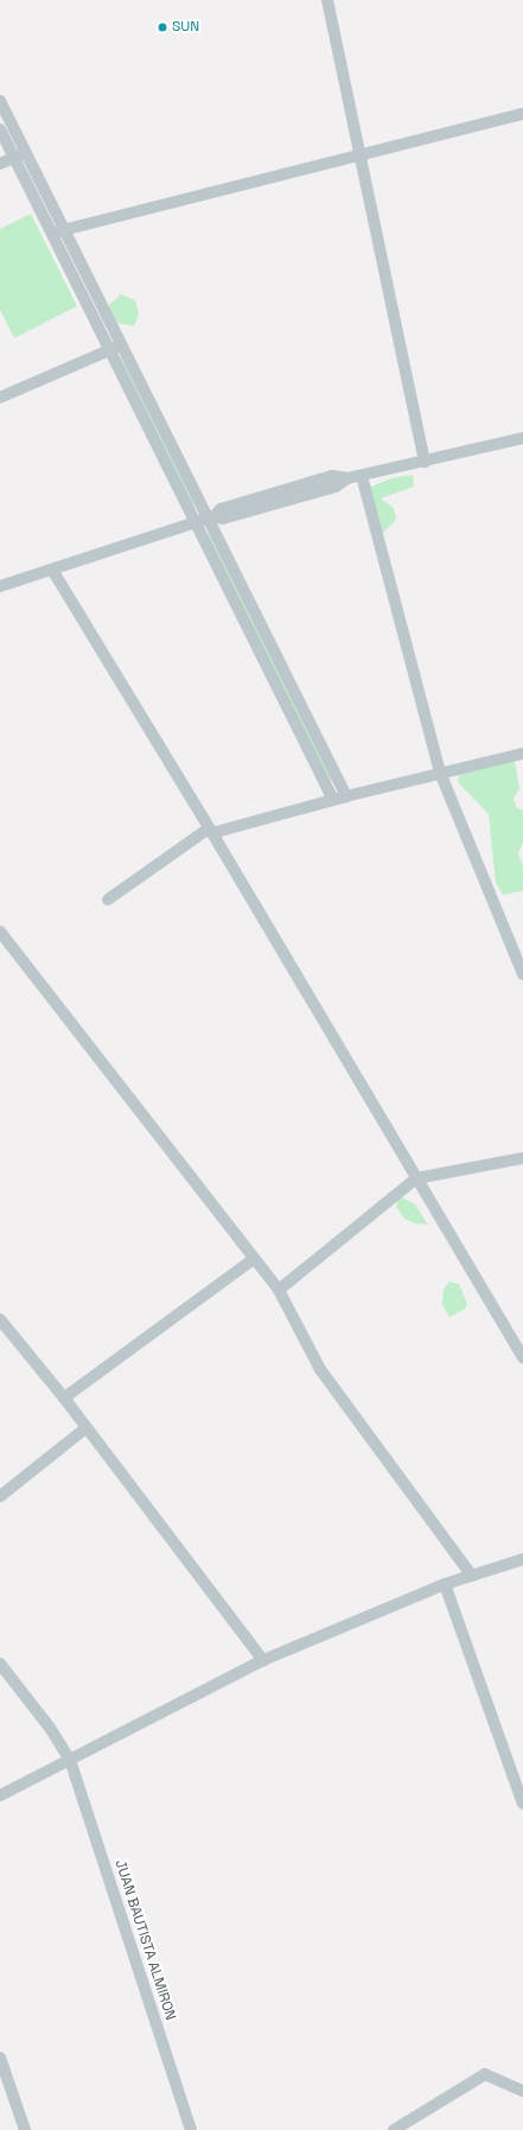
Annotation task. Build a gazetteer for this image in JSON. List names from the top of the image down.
{
  "streets": {
    "street": ["JUAN BAUTISTA ALMIRON"]
  },
  "places": ["SUN"]
}
